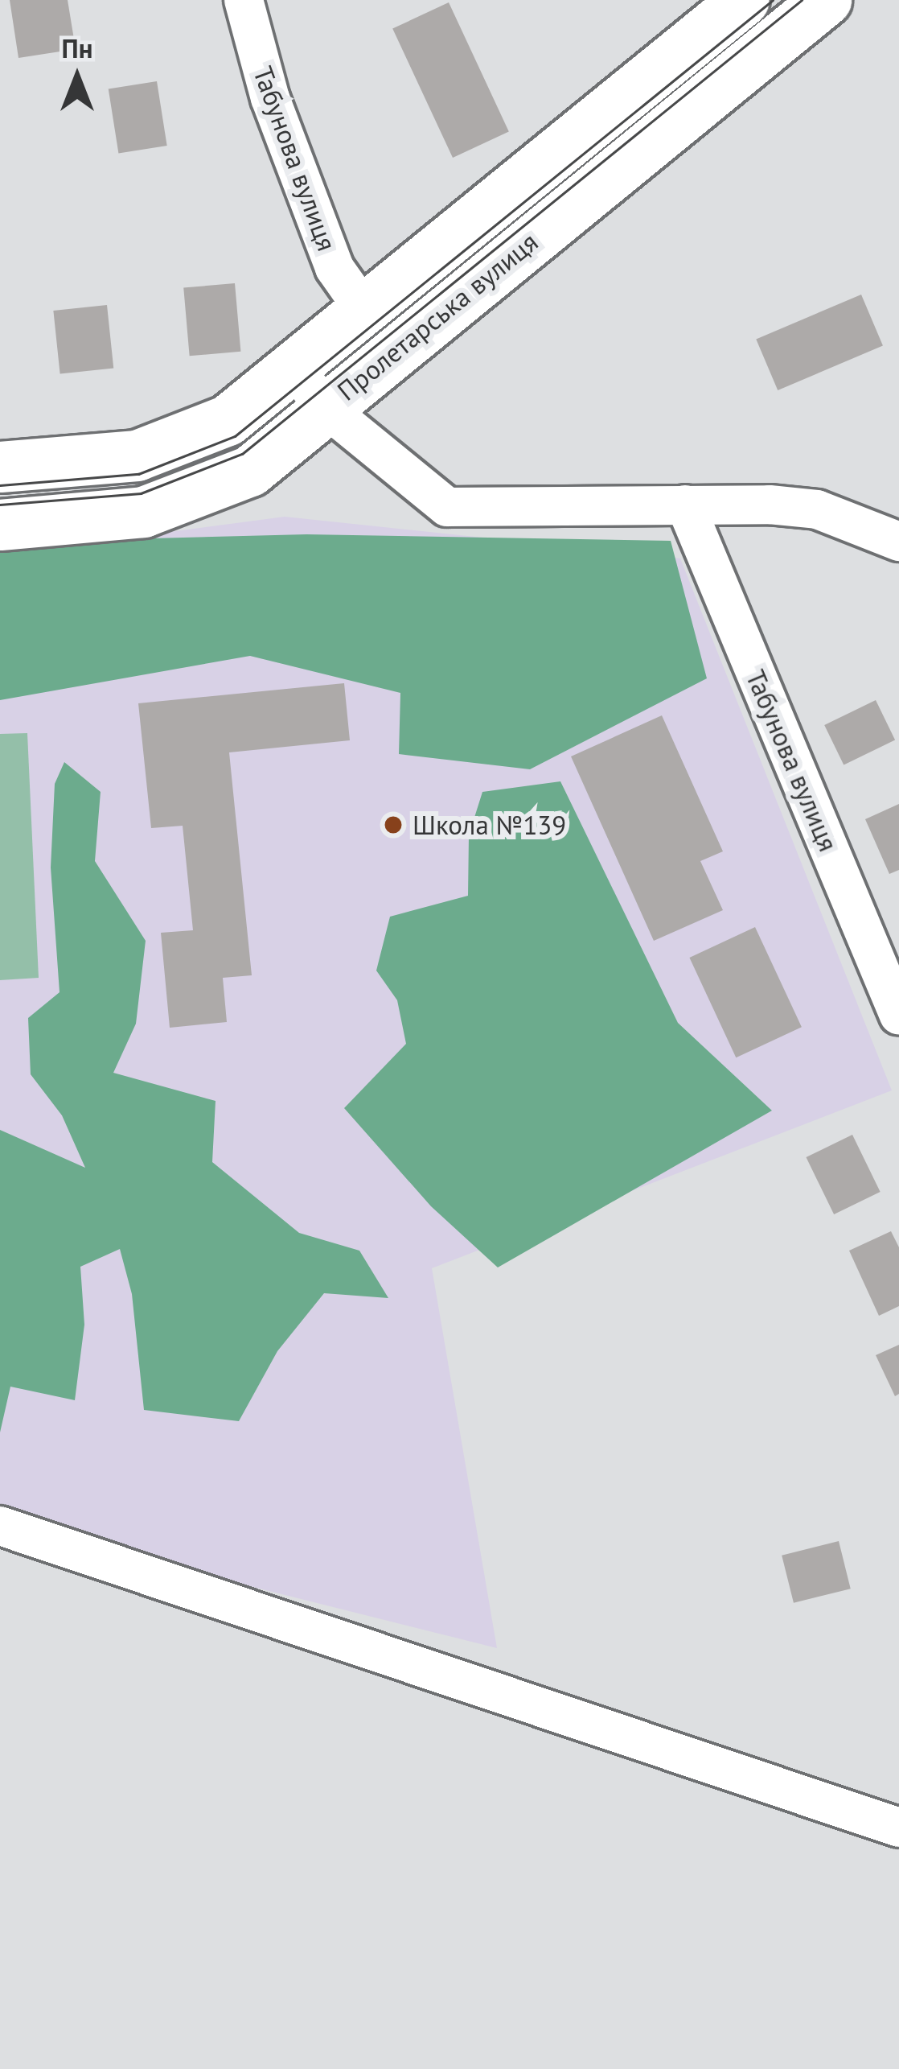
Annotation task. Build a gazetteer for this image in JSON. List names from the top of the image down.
{
  "streets": {
    "main road": ["Пролетарська вулиця"],
    "street": ["Табунова вулиця"]
  },
  "crossings": [
    ["Табунова вулиця", "Пролетарська вулиця"]
  ],
  "places": ["Школа №139"],
  "north": "top"
}
